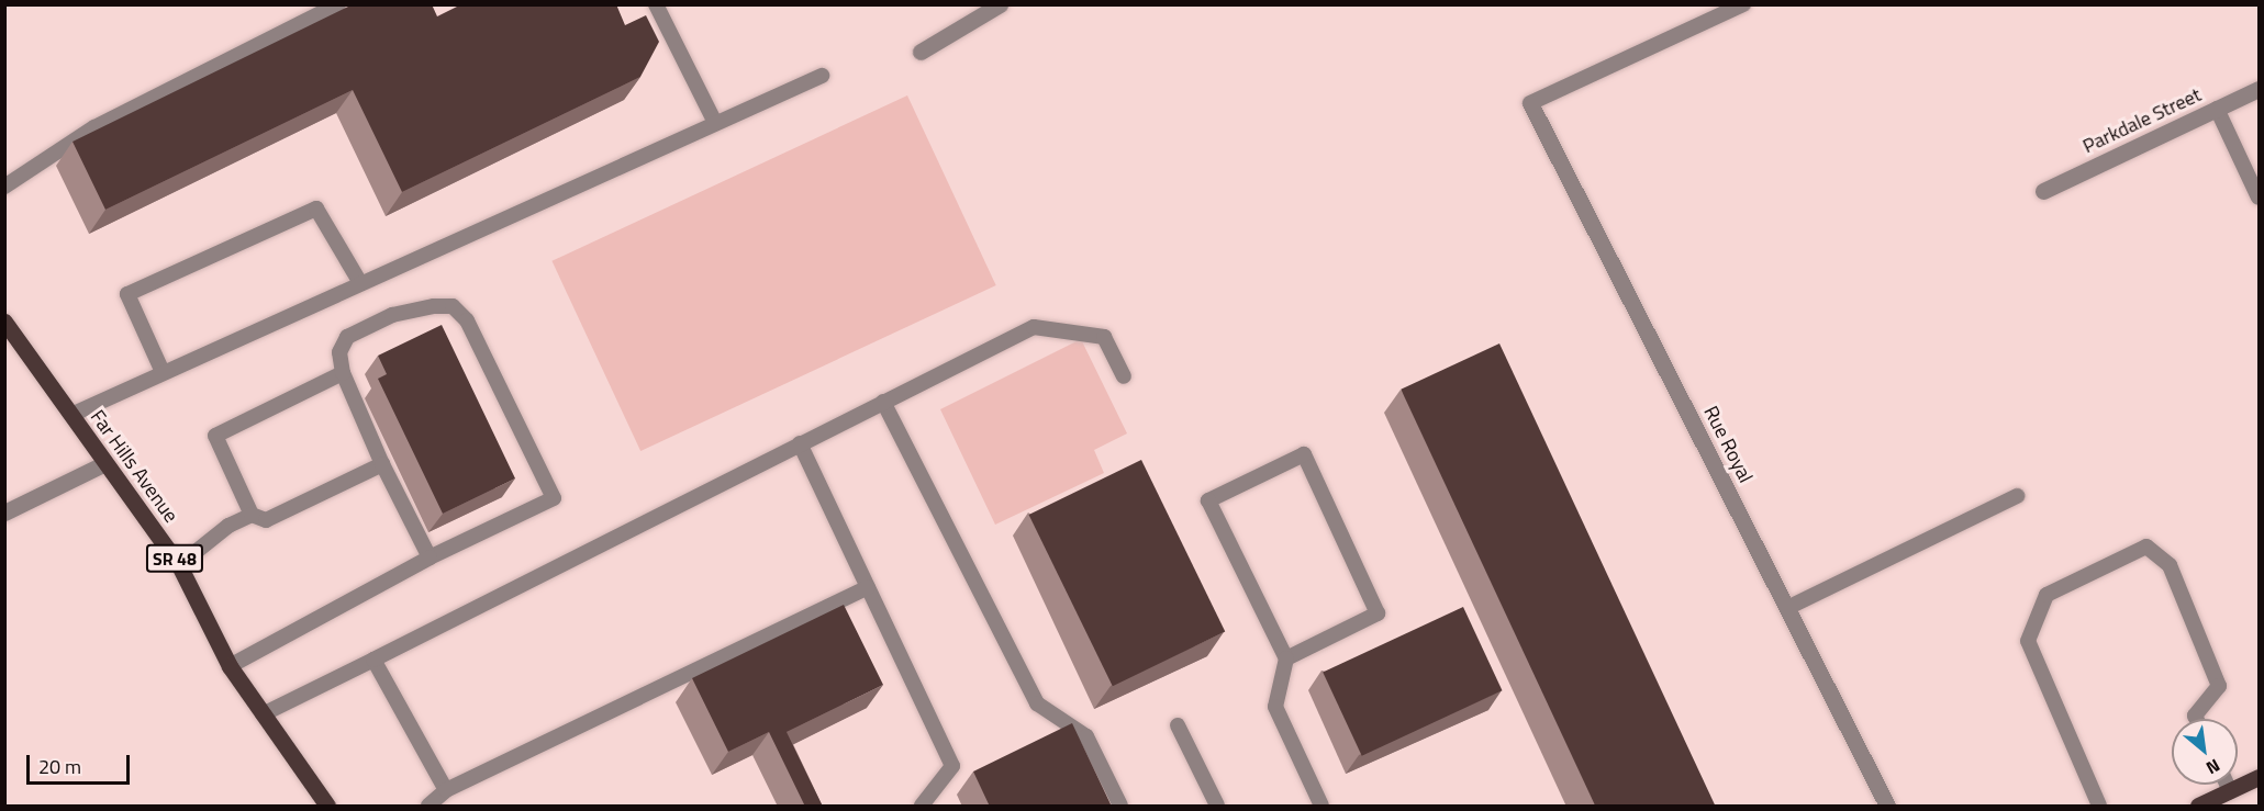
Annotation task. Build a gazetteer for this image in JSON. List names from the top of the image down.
{
  "streets": {
    "main road": ["Far Hills Avenue", "SR 48"],
    "street": ["Parkdale Street", "Rue Royal"]
  },
  "scale_bar": "20 m",
  "north": "bottom right"
}
